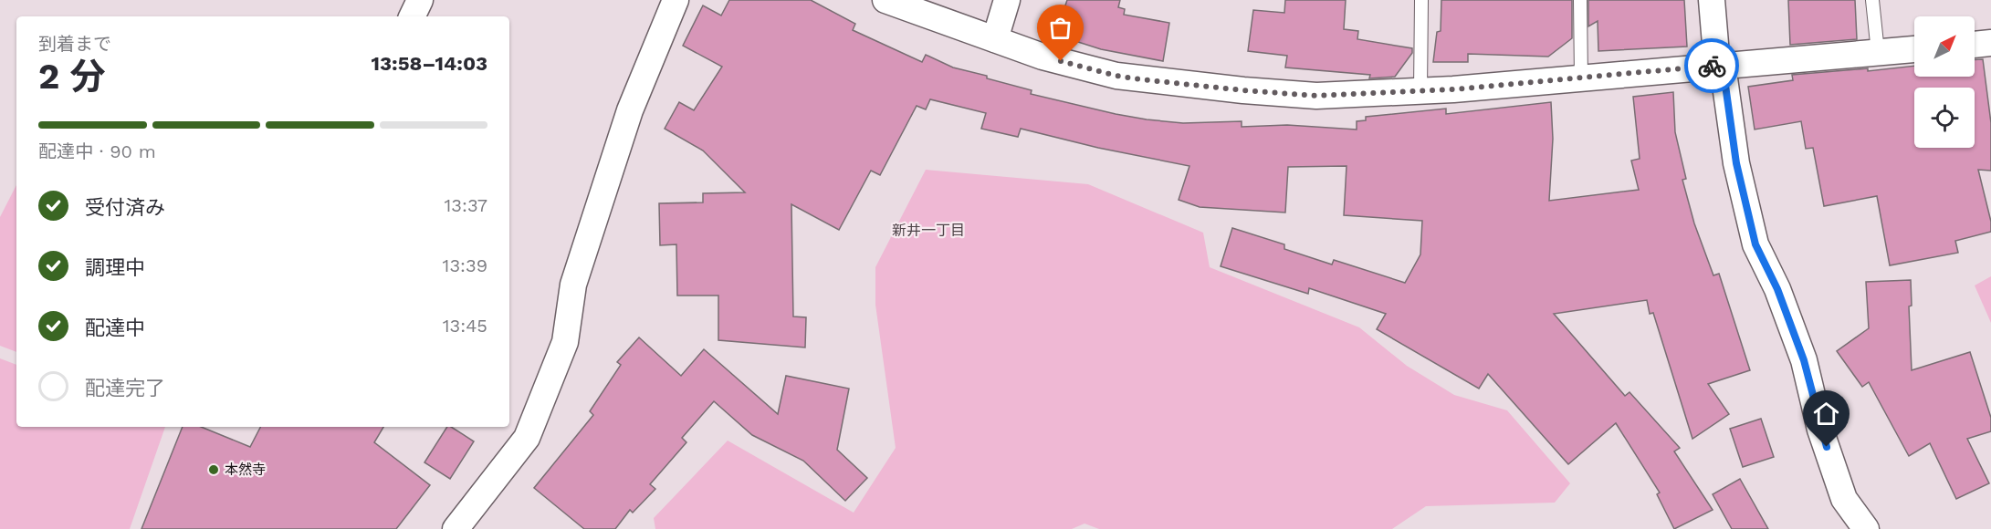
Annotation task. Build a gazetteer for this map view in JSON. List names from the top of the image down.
{
  "districts": ["新井一丁目"],
  "places": ["本然寺"],
  "north": "top right",
  "page": {
    "heading": ["2 分", "到着まで", "13:58–14:03"],
    "bar": "配達中 · 90 m",
    "list": [
      ["受付済み", "13:37"],
      ["調理中", "13:39"],
      ["配達中", "13:45"],
      "配達完了"
    ]
  }
}
